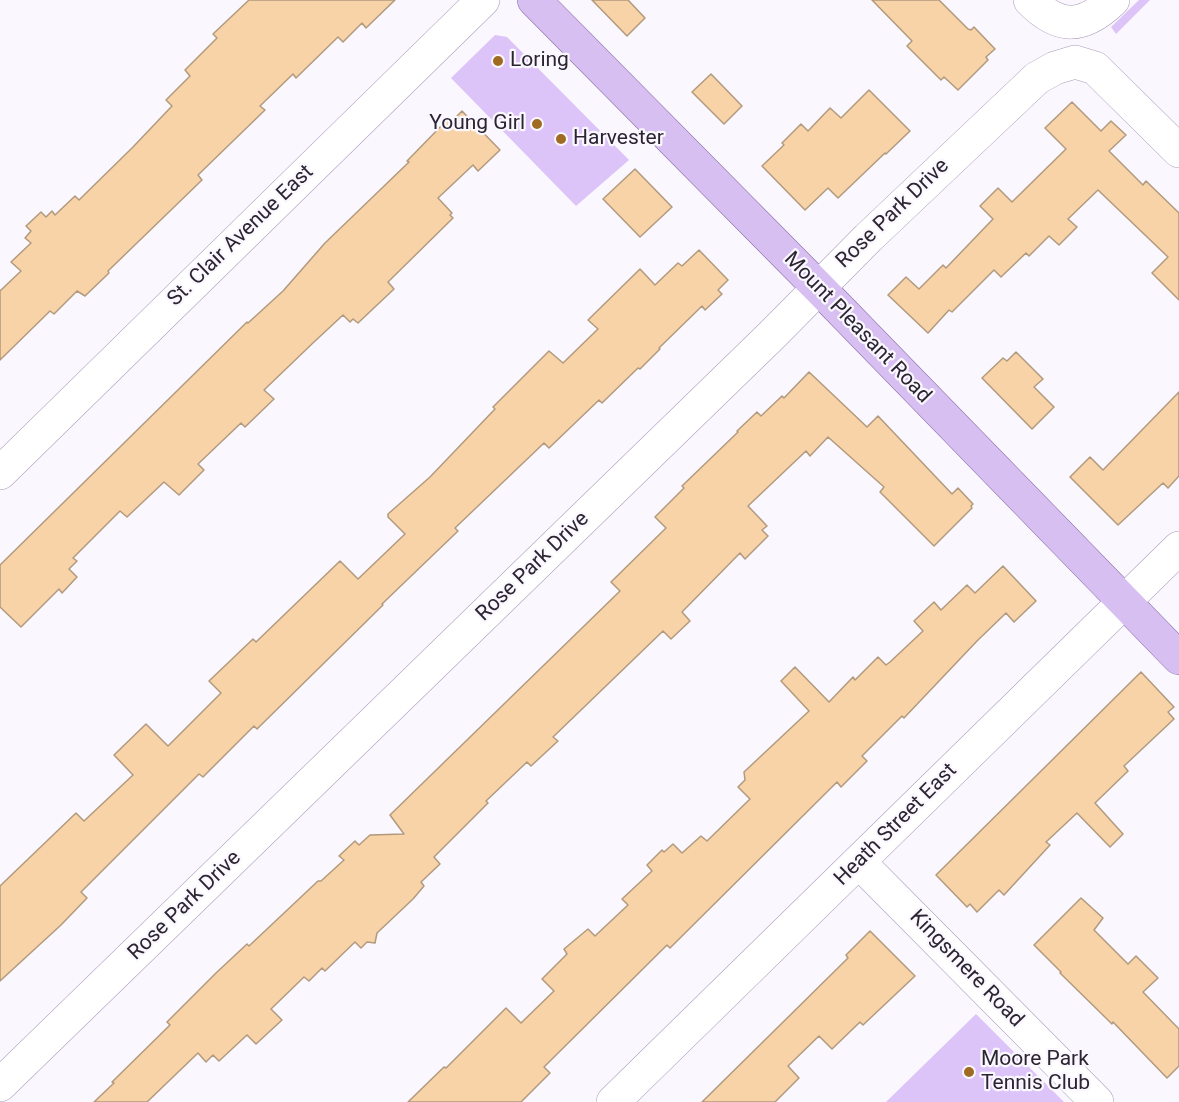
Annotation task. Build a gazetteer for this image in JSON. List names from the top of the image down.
{
  "streets": {
    "main road": ["Mount Pleasant Road"],
    "street": [
      "Rose Park Drive",
      "St. Clair Avenue East",
      "Heath Street East",
      "Kingsmere Road"
    ]
  },
  "crossings": [
    ["Rose Park Drive", "Mount Pleasant Road"],
    ["Mount Pleasant Road", "Heath Street East"],
    ["Heath Street East", "Kingsmere Road"]
  ],
  "places": [
    "Loring",
    "Young Girl",
    "Harvester",
    "Moore Park Tennis Club"
  ]
}
